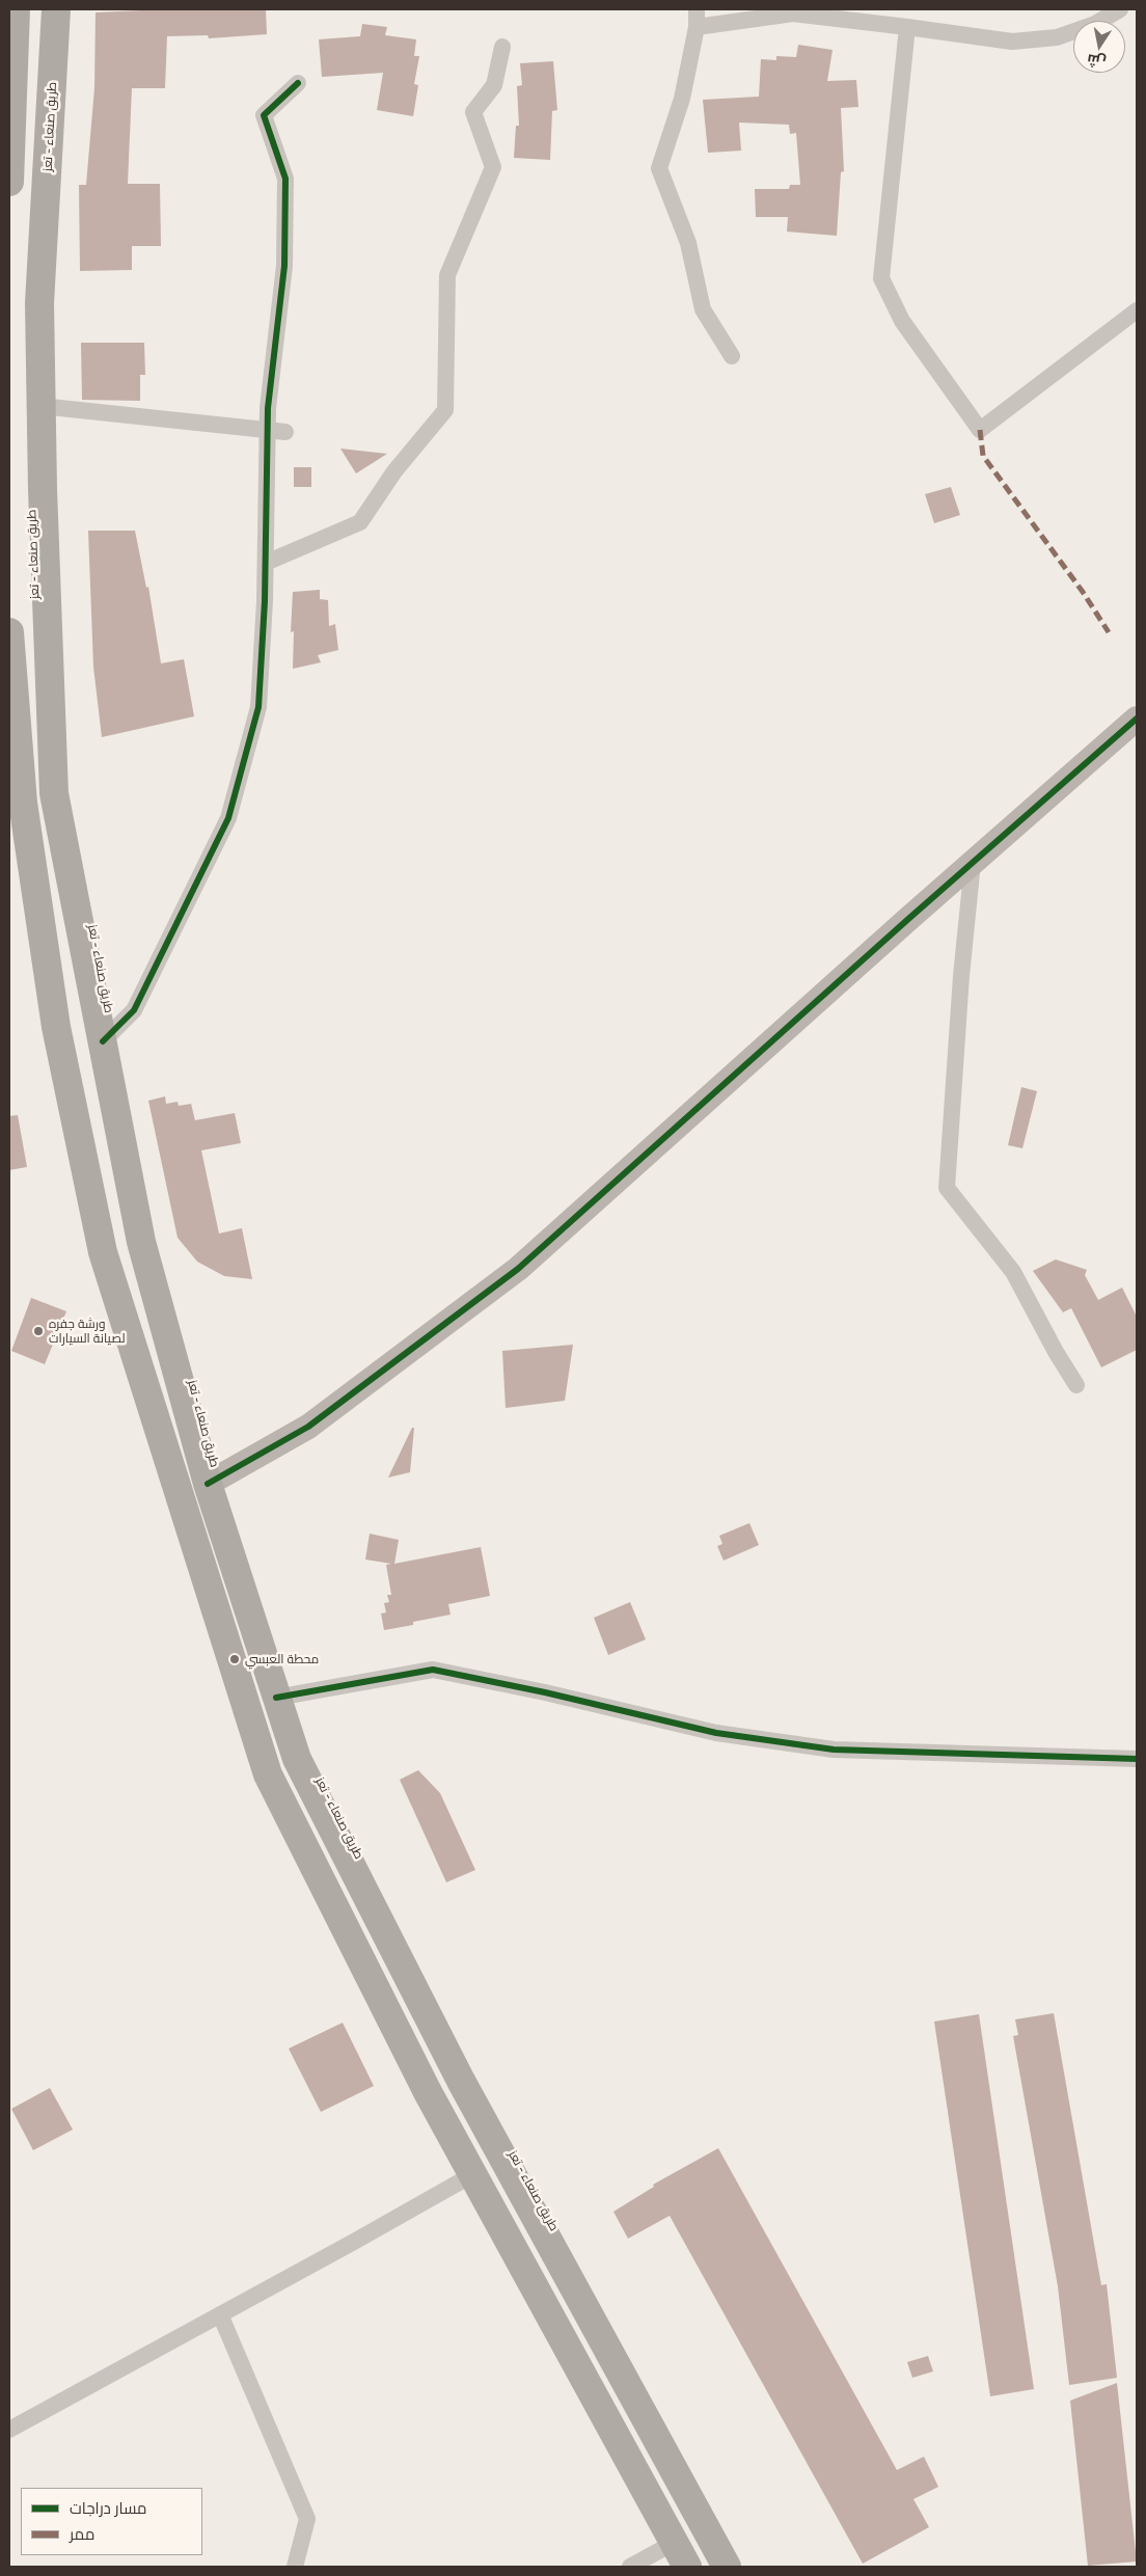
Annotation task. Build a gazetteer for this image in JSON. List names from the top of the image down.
{
  "streets": {
    "highway": ["طريق صنعاء - تعز"]
  },
  "places": ["ورشة جفره لصيانة السيارات", "محطة العبسي"],
  "legend": ["مسار دراجات", "ممر"],
  "north": "bottom"
}
